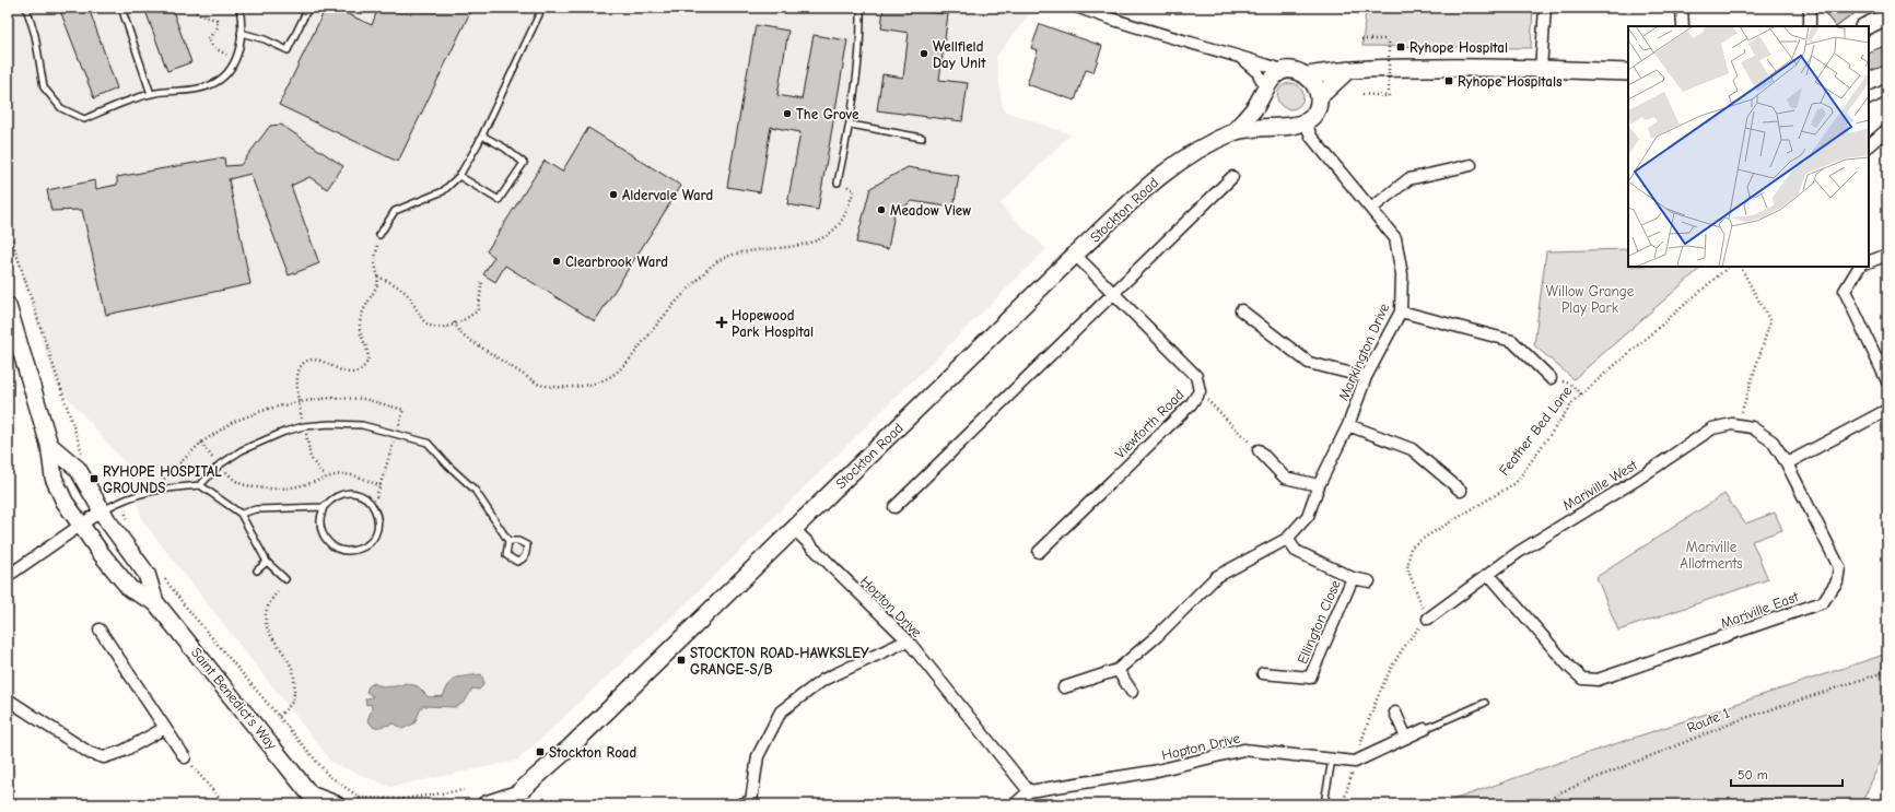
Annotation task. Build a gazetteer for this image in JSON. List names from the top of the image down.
{
  "streets": {
    "main road": ["Stockton Road", "Saint Benedict's Way"],
    "street": [
      "Markington Drive",
      "Viewforth Road",
      "Mariville West",
      "Hopton Drive",
      "Mariville East",
      "Ellington Close"
    ],
    "path": ["Feather Bed Lane", "Route 1"]
  },
  "crossings": [
    ["Stockton Road", "Markington Drive"],
    ["Stockton Road", "Viewforth Road"],
    ["Stockton Road", "Hopton Drive"],
    ["Markington Drive", "Ellington Close"],
    ["Feather Bed Lane", "Mariville West"],
    ["Mariville West", "Mariville East"]
  ],
  "parks": ["Willow Grange Play Park", "Mariville Allotments"],
  "places": {
    "transit": [
      "Ryhope Hospital",
      "Ryhope Hospitals",
      "RYHOPE HOSPITAL GROUNDS",
      "STOCKTON ROAD-HAWKSLEY GRANGE-S/B",
      "Stockton Road"
    ],
    "other": [
      "Wellfield Day Unit",
      "The Grove",
      "Aldervale Ward",
      "Meadow View",
      "Clearbrook Ward"
    ],
    "health": ["Hopewood Park Hospital"]
  },
  "scale_bar": "50 m"
}
